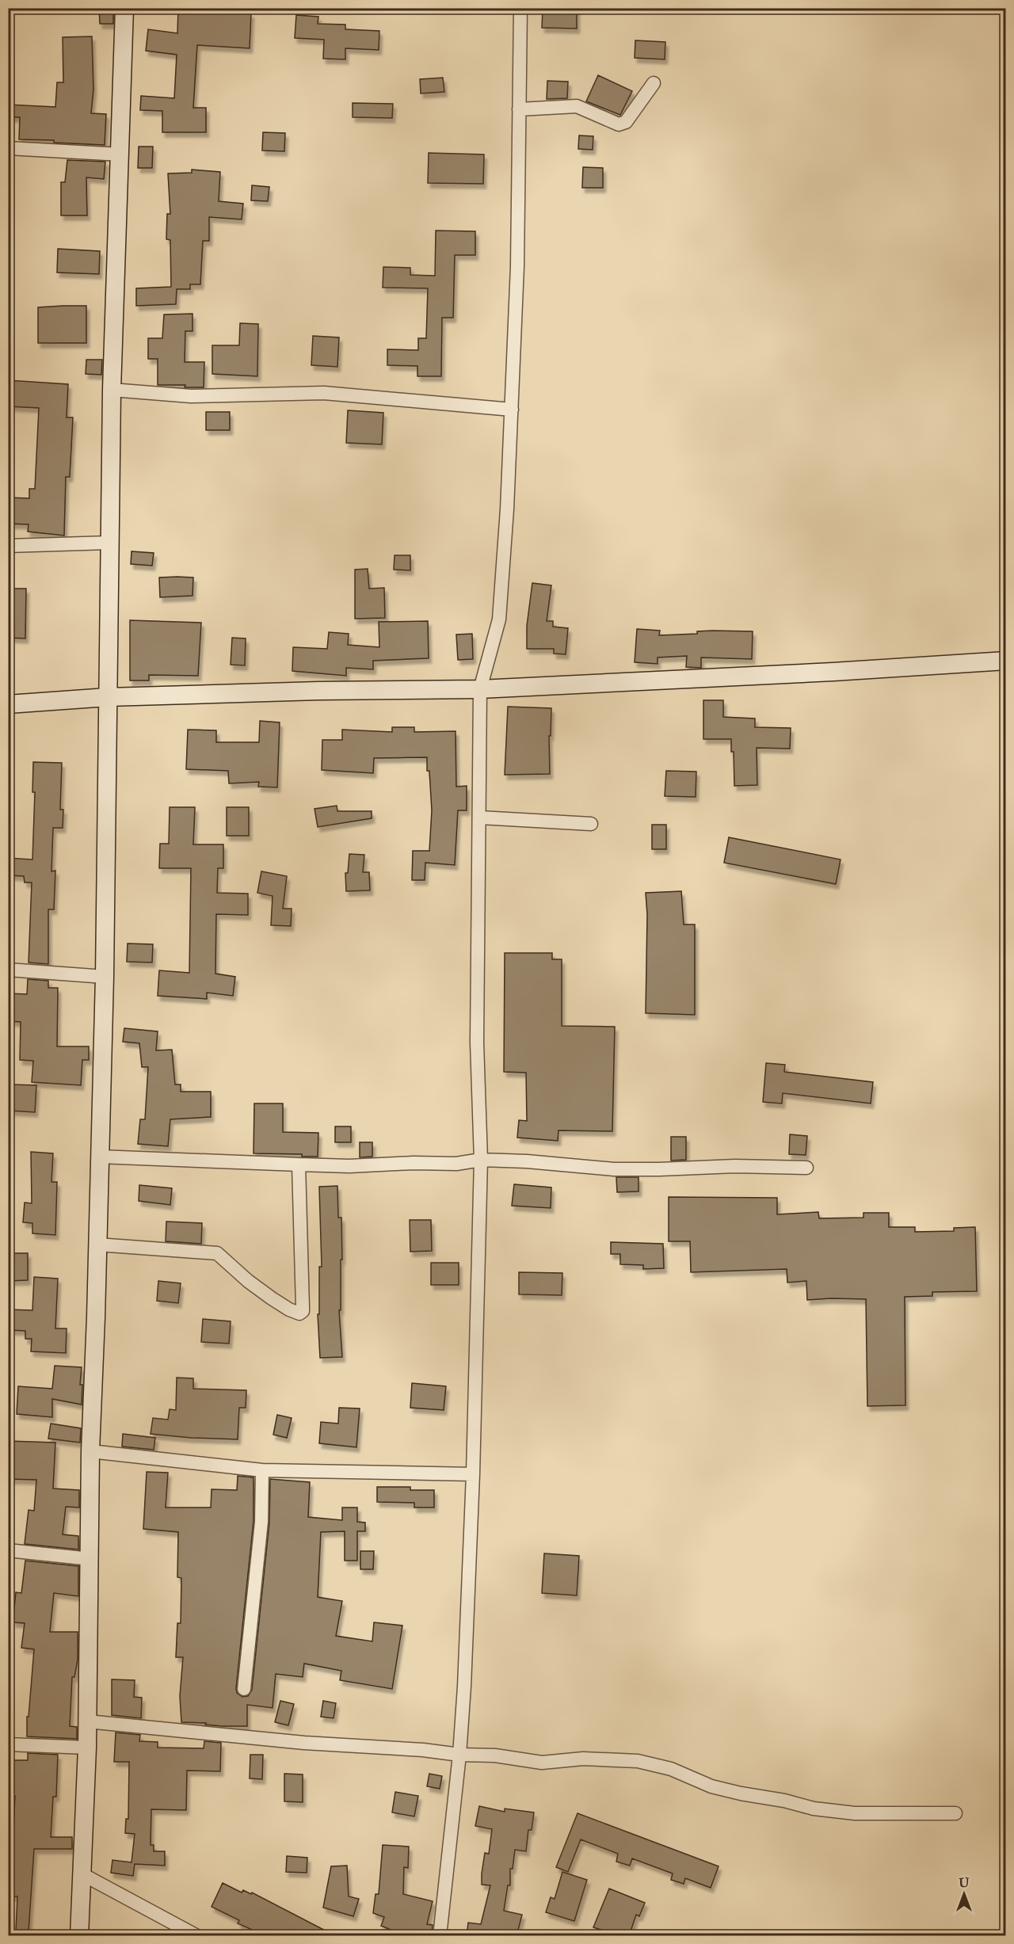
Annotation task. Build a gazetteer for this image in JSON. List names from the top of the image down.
{
  "north": "top"
}
